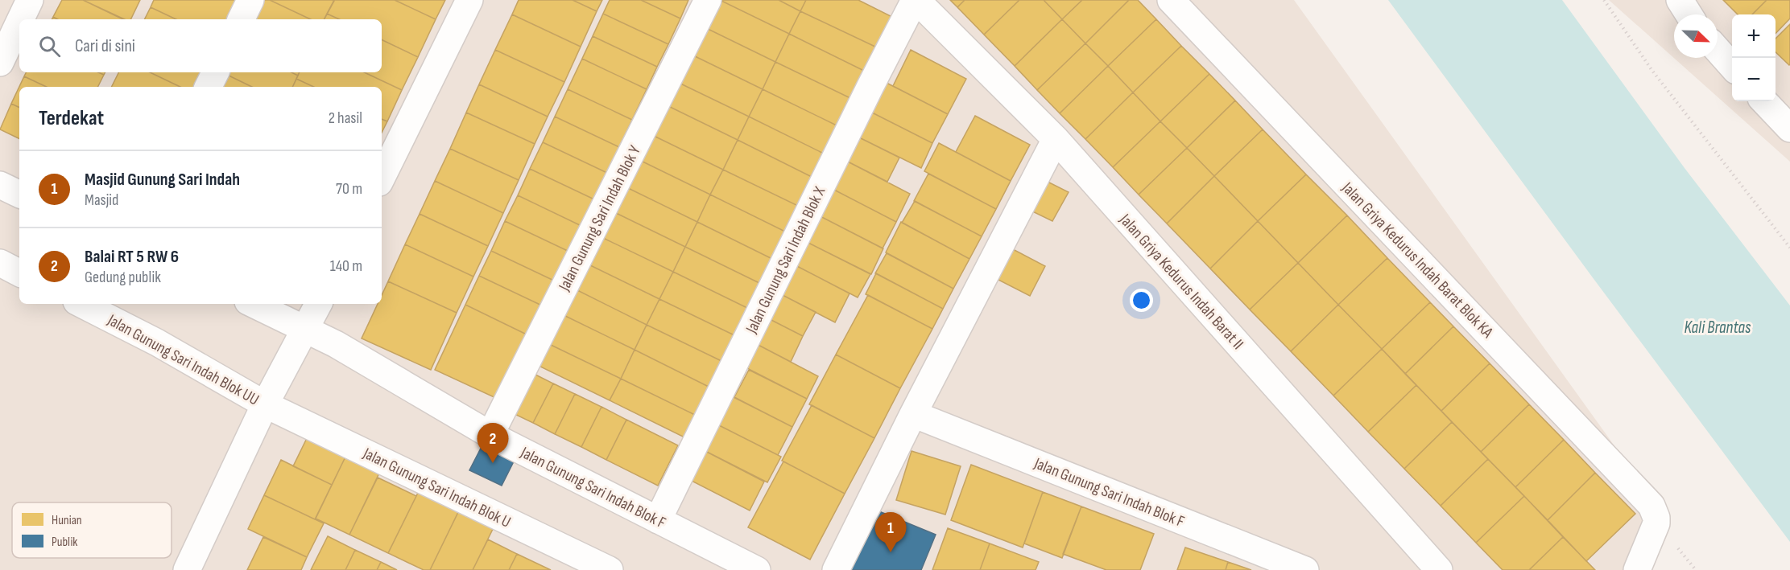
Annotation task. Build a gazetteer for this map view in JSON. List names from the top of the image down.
{
  "streets": {
    "street": [
      "Jalan Gunung Sari Indah Blok Y",
      "Jalan Gunung Sari Indah Blok X",
      "Jalan Griya Kedurus Indah Barat Blok KA",
      "Jalan Griya Kedurus Indah Barat II",
      "Jalan Gunung Sari Indah Blok UU",
      "Jalan Gunung Sari Indah Blok U",
      "Jalan Gunung Sari Indah Blok F"
    ]
  },
  "crossings": [
    ["Jalan Gunung Sari Indah Blok Y", "Jalan Gunung Sari Indah Blok F"],
    ["Jalan Gunung Sari Indah Blok X", "Jalan Griya Kedurus Indah Barat II"],
    ["Jalan Gunung Sari Indah Blok X", "Jalan Gunung Sari Indah Blok F"],
    ["Jalan Gunung Sari Indah Blok UU", "Jalan Gunung Sari Indah Blok U"]
  ],
  "water": ["Kali Brantas"],
  "legend": ["Hunian", "Publik"],
  "north": "bottom right",
  "page": {
    "map_buttons": ["+", "−"],
    "search": "Cari di sini",
    "heading": ["Terdekat", "2 hasil"],
    "list": [
      {
        "mark": "1",
        "name": "Masjid Gunung Sari Indah",
        "note": "Masjid",
        "value": "70 m"
      },
      {
        "mark": "2",
        "name": "Balai RT 5 RW 6",
        "note": "Gedung publik",
        "value": "140 m"
      }
    ],
    "pins": ["2", "1"]
  }
}
